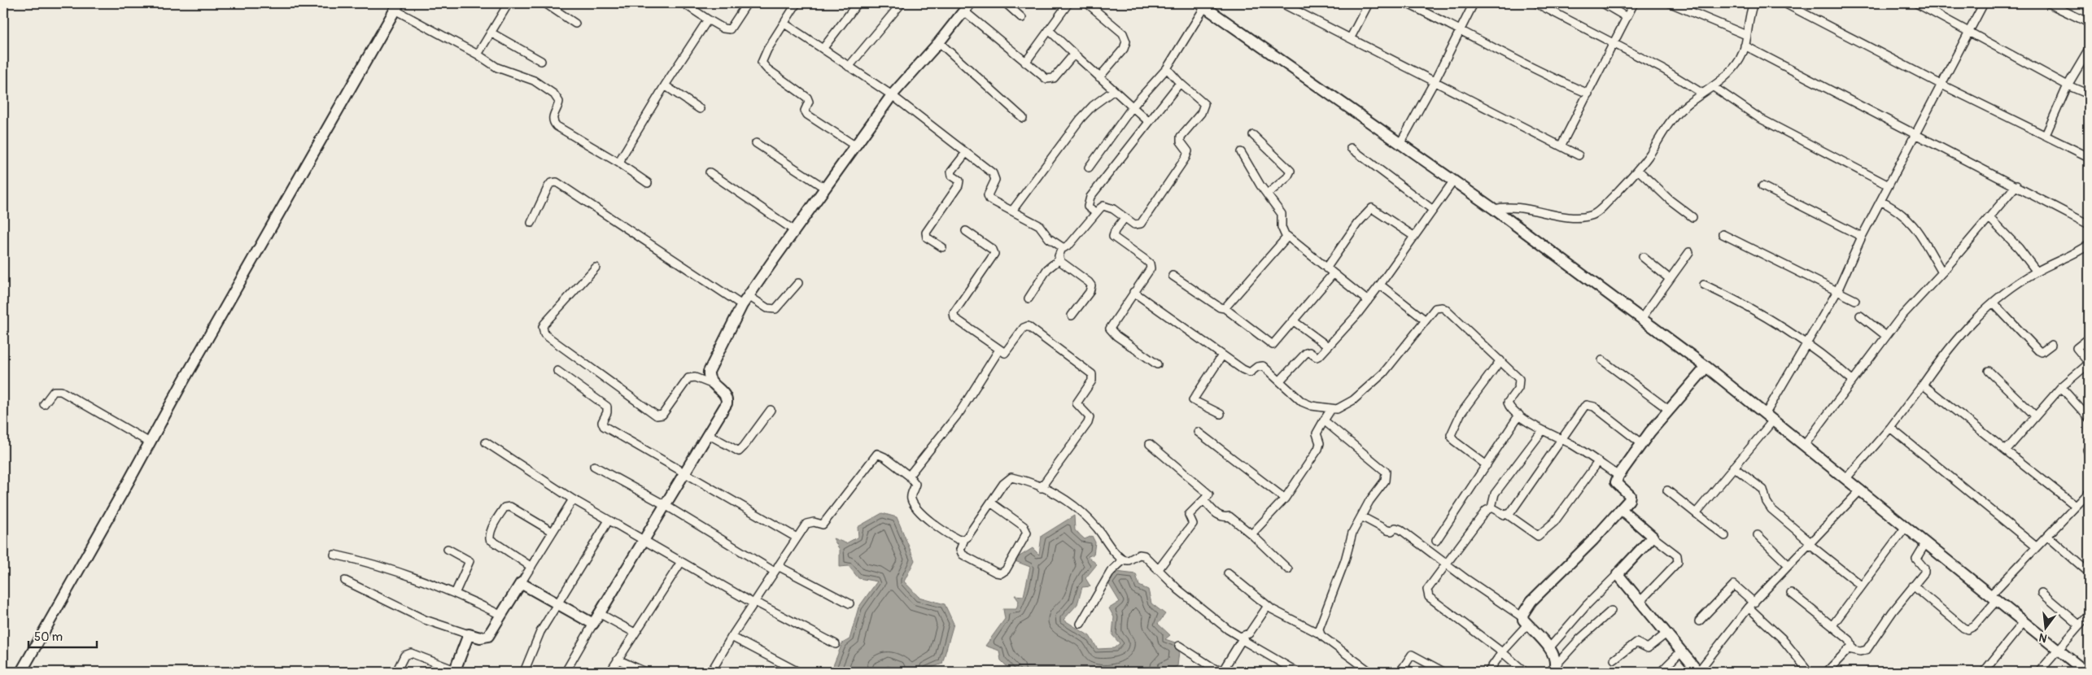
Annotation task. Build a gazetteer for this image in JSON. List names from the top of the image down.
{
  "scale_bar": "50 m",
  "north": "bottom"
}
